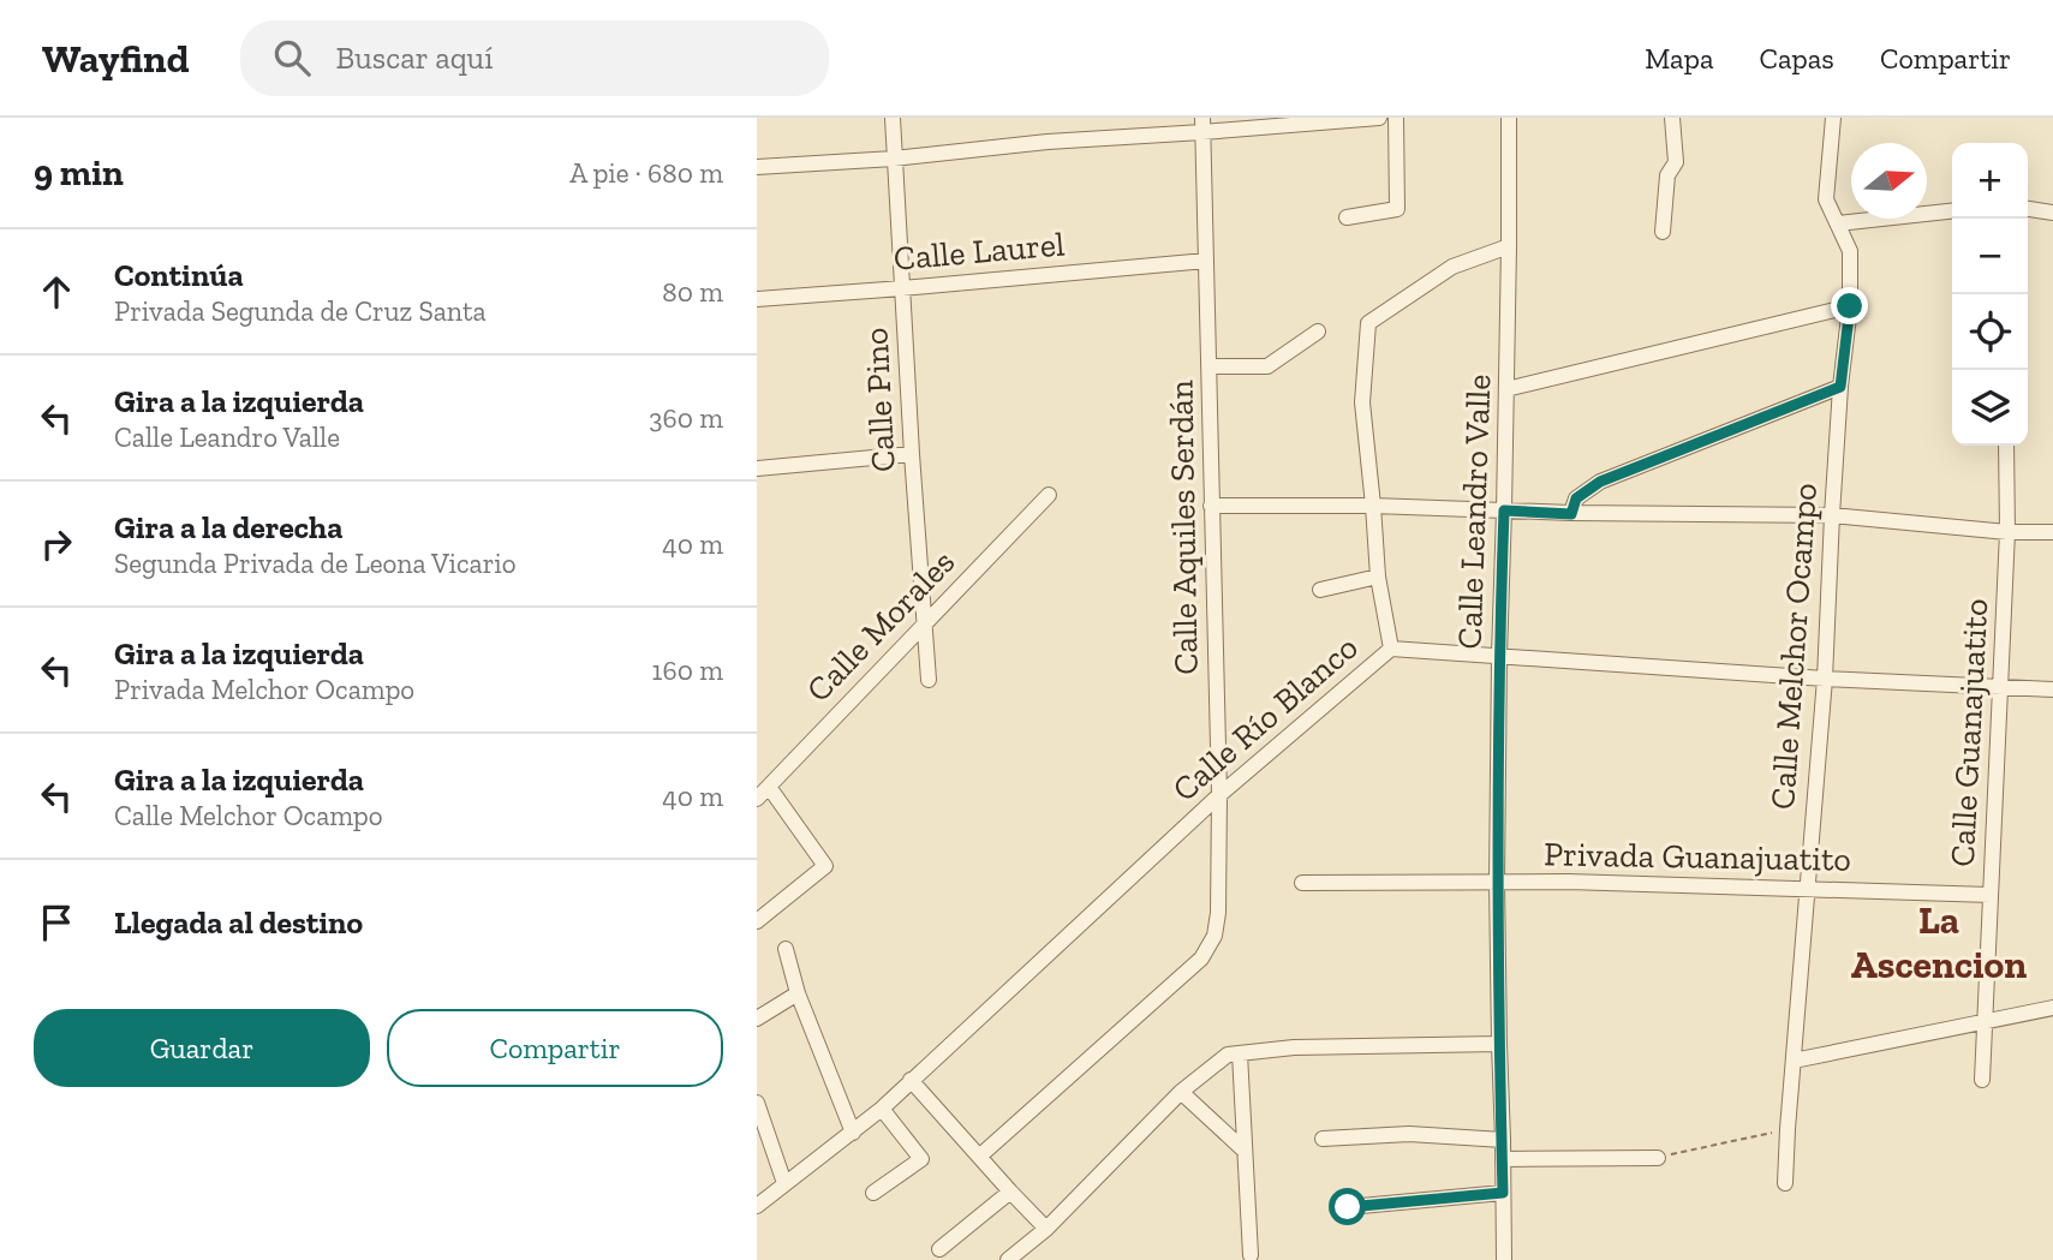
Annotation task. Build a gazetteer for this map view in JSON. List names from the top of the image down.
{
  "streets": {
    "street": [
      "Calle Laurel",
      "Calle Pino",
      "Calle Leandro Valle",
      "Calle Aquiles Serdán",
      "Calle Morales",
      "Calle Melchor Ocampo",
      "Calle Río Blanco",
      "Calle Guanajuatito",
      "Privada Guanajuatito"
    ]
  },
  "crossings": [
    ["Calle Laurel", "Calle Pino"],
    ["Calle Laurel", "Calle Aquiles Serdán"],
    ["Calle Pino", "Calle Morales"],
    ["Calle Leandro Valle", "Calle Río Blanco"],
    ["Calle Leandro Valle", "Privada Guanajuatito"],
    ["Calle Aquiles Serdán", "Calle Río Blanco"],
    ["Calle Melchor Ocampo", "Calle Río Blanco"],
    ["Calle Melchor Ocampo", "Privada Guanajuatito"],
    ["Calle Río Blanco", "Calle Guanajuatito"],
    ["Calle Guanajuatito", "Privada Guanajuatito"]
  ],
  "districts": ["La Ascencion"],
  "north": "right",
  "page": {
    "header": "Wayfind",
    "search": "Buscar aquí",
    "nav": ["Mapa", "Capas", "Compartir"],
    "heading": ["9 min", "A pie · 680 m"],
    "map_buttons": ["+", "−"],
    "list": [
      ["Continúa", "Privada Segunda de Cruz Santa", "80 m"],
      ["Gira a la izquierda", "Calle Leandro Valle", "360 m"],
      ["Gira a la derecha", "Segunda Privada de Leona Vicario", "40 m"],
      ["Gira a la izquierda", "Privada Melchor Ocampo", "160 m"],
      ["Gira a la izquierda", "Calle Melchor Ocampo", "40 m"],
      "Llegada al destino"
    ],
    "buttons": ["Guardar", "Compartir"]
  }
}
